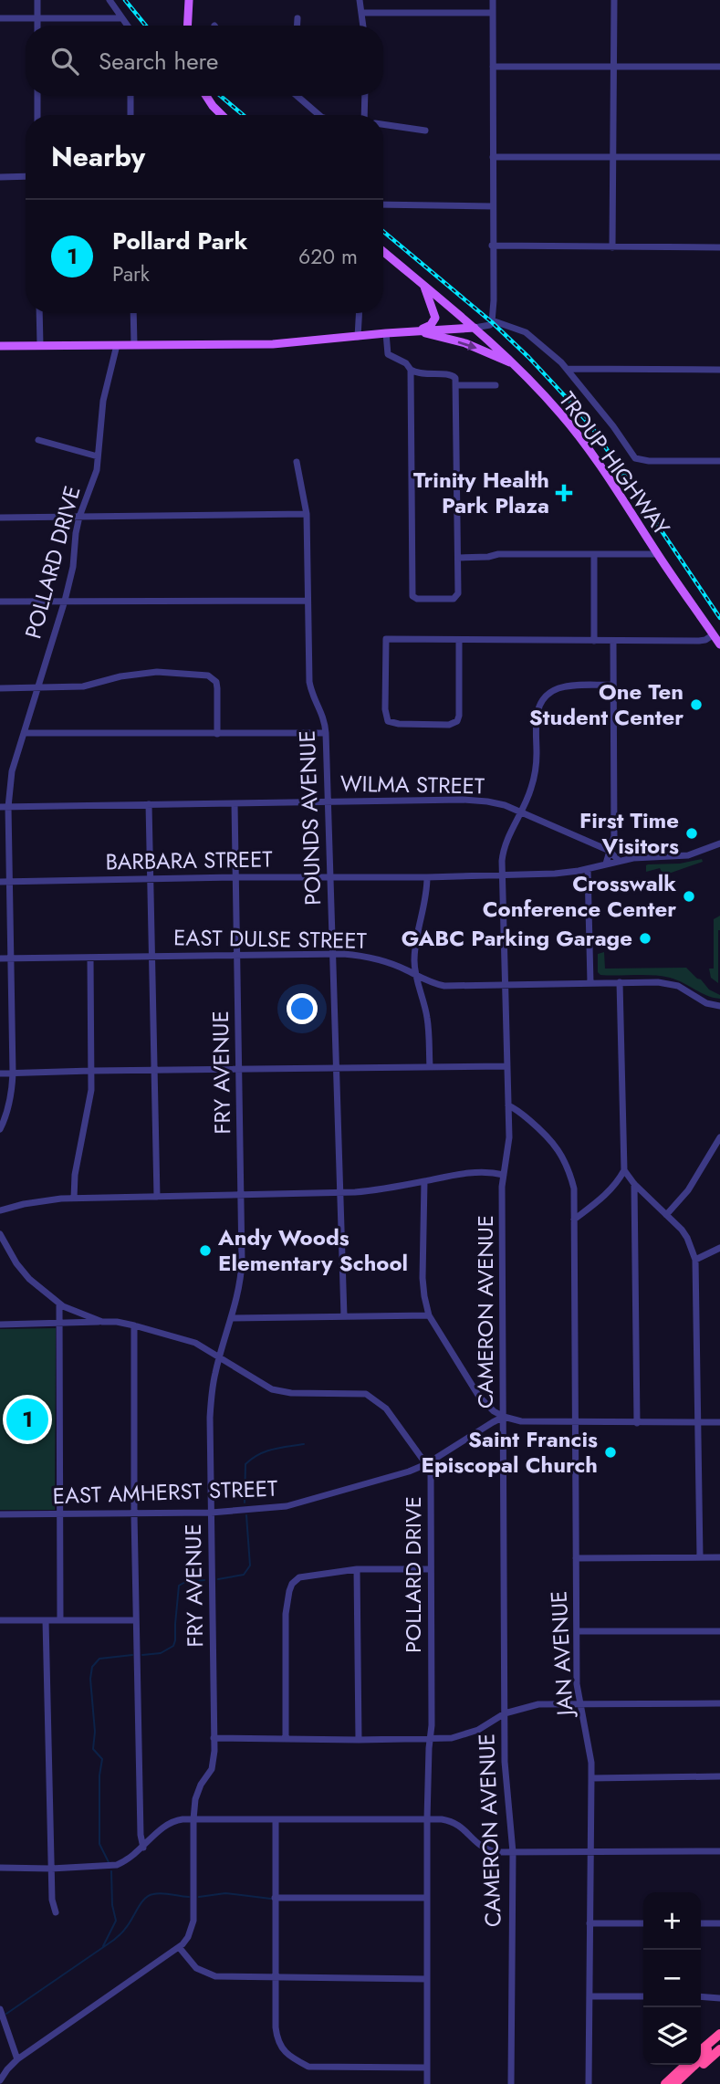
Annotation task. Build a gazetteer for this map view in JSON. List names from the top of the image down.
{
  "streets": {
    "main road": ["TROUP HIGHWAY"],
    "street": [
      "POLLARD DRIVE",
      "WILMA STREET",
      "POUNDS AVENUE",
      "BARBARA STREET",
      "EAST DULSE STREET",
      "FRY AVENUE",
      "CAMERON AVENUE",
      "EAST AMHERST STREET",
      "JAN AVENUE"
    ]
  },
  "crossings": [
    ["POLLARD DRIVE", "WILMA STREET"],
    ["POLLARD DRIVE", "BARBARA STREET"],
    ["POLLARD DRIVE", "EAST DULSE STREET"],
    ["POLLARD DRIVE", "FRY AVENUE"],
    ["POLLARD DRIVE", "EAST AMHERST STREET"],
    ["WILMA STREET", "POUNDS AVENUE"],
    ["WILMA STREET", "BARBARA STREET"],
    ["WILMA STREET", "FRY AVENUE"],
    ["WILMA STREET", "CAMERON AVENUE"],
    ["POUNDS AVENUE", "BARBARA STREET"],
    ["POUNDS AVENUE", "EAST DULSE STREET"],
    ["BARBARA STREET", "FRY AVENUE"],
    ["BARBARA STREET", "CAMERON AVENUE"],
    ["EAST DULSE STREET", "FRY AVENUE"],
    ["EAST DULSE STREET", "CAMERON AVENUE"],
    ["FRY AVENUE", "EAST AMHERST STREET"],
    ["CAMERON AVENUE", "EAST AMHERST STREET"],
    ["CAMERON AVENUE", "JAN AVENUE"]
  ],
  "places": {
    "health": ["Trinity Health Park Plaza"],
    "other": [
      "One Ten Student Center",
      "First Time Visitors",
      "Crosswalk Conference Center",
      "GABC Parking Garage",
      "Andy Woods Elementary School",
      "Saint Francis Episcopal Church"
    ]
  },
  "page": {
    "search": "Search here",
    "heading": "Nearby",
    "list": [
      {
        "mark": "1",
        "name": "Pollard Park",
        "note": "Park",
        "value": "620 m"
      }
    ],
    "pins": "1",
    "map_buttons": ["+", "−"]
  }
}
